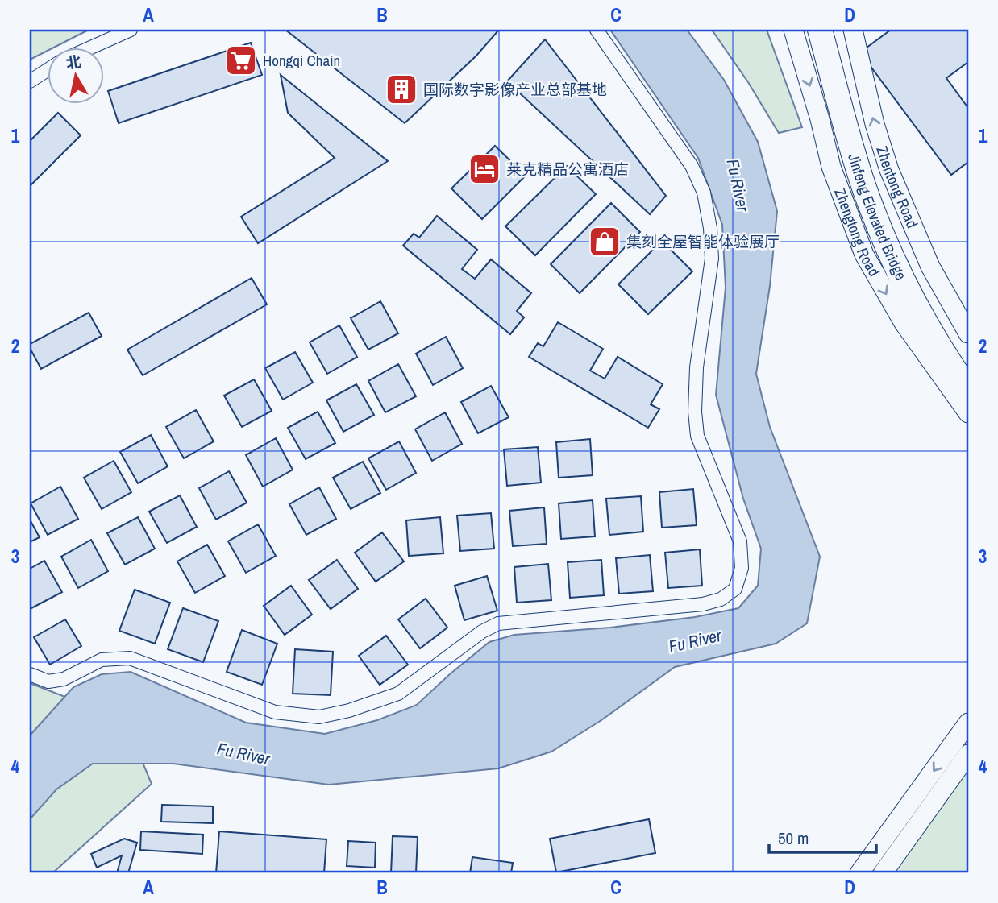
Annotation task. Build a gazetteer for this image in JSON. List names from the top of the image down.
{
  "streets": {
    "highway": ["Jinfeng Elevated Bridge"],
    "main road": ["Zhentong Road", "Zhengtong Road"]
  },
  "one_way": ["Zhentong Road", "Zhengtong Road"],
  "water": ["Fu River"],
  "places": {
    "supermarket": ["Hongqi Chain"],
    "building": ["国际数字影像产业总部基地"],
    "hotel": ["莱克精品公寓酒店"],
    "shop": ["集刻全屋智能体验展厅"]
  },
  "scale_bar": "50 m",
  "north": "top",
  "grid": {
    "columns": [
      "A",
      "B",
      "C",
      "D"
    ],
    "rows": [
      "1",
      "2",
      "3",
      "4"
    ]
  }
}
